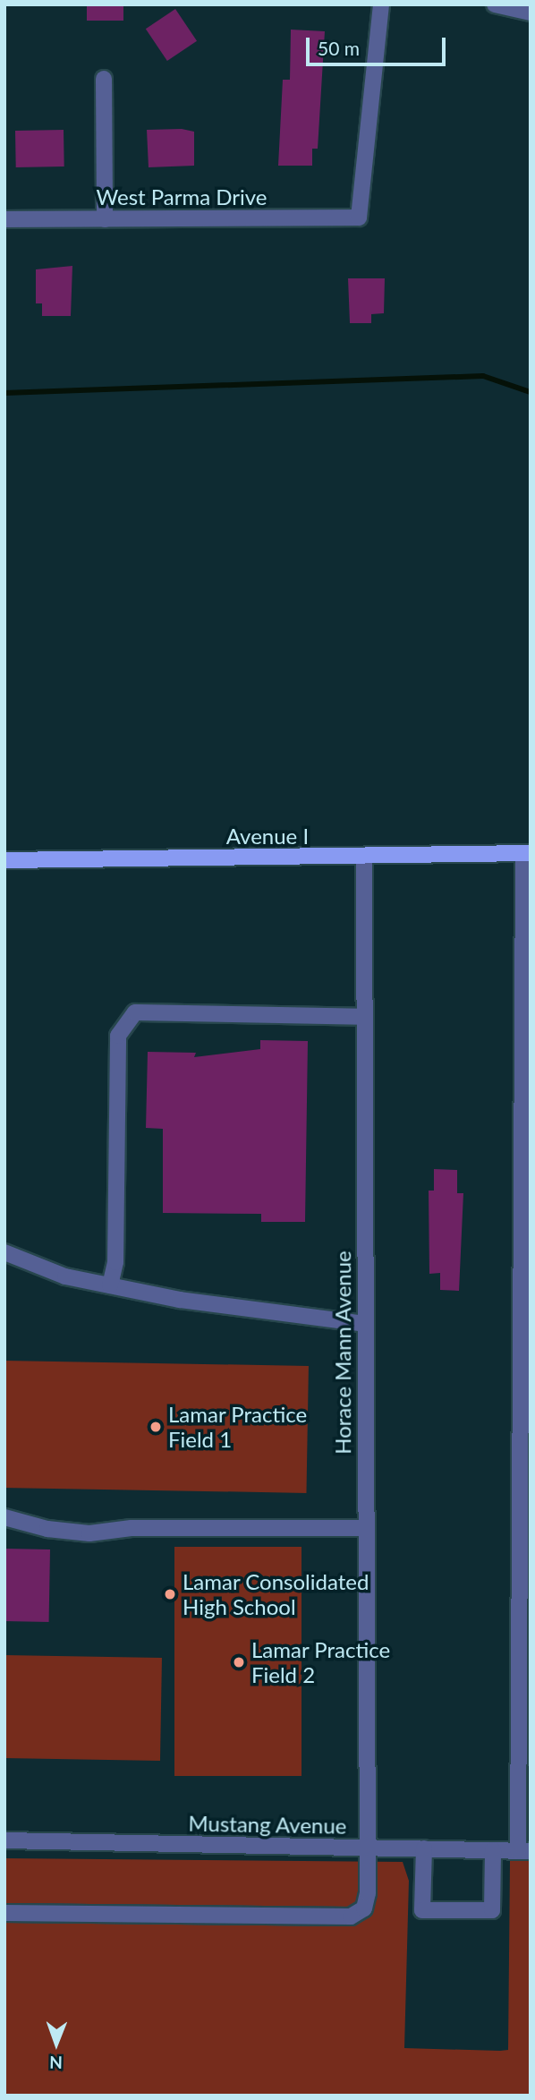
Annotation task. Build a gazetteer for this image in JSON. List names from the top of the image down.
{
  "streets": {
    "main road": ["Avenue I"],
    "street": ["West Parma Drive", "Horace Mann Avenue", "Mustang Avenue"]
  },
  "crossings": [
    ["Avenue I", "Horace Mann Avenue"],
    ["Horace Mann Avenue", "Mustang Avenue"]
  ],
  "places": ["Lamar Practice Field 1", "Lamar Consolidated High School", "Lamar Practice Field 2"],
  "scale_bar": "50 m",
  "north": "bottom"
}
